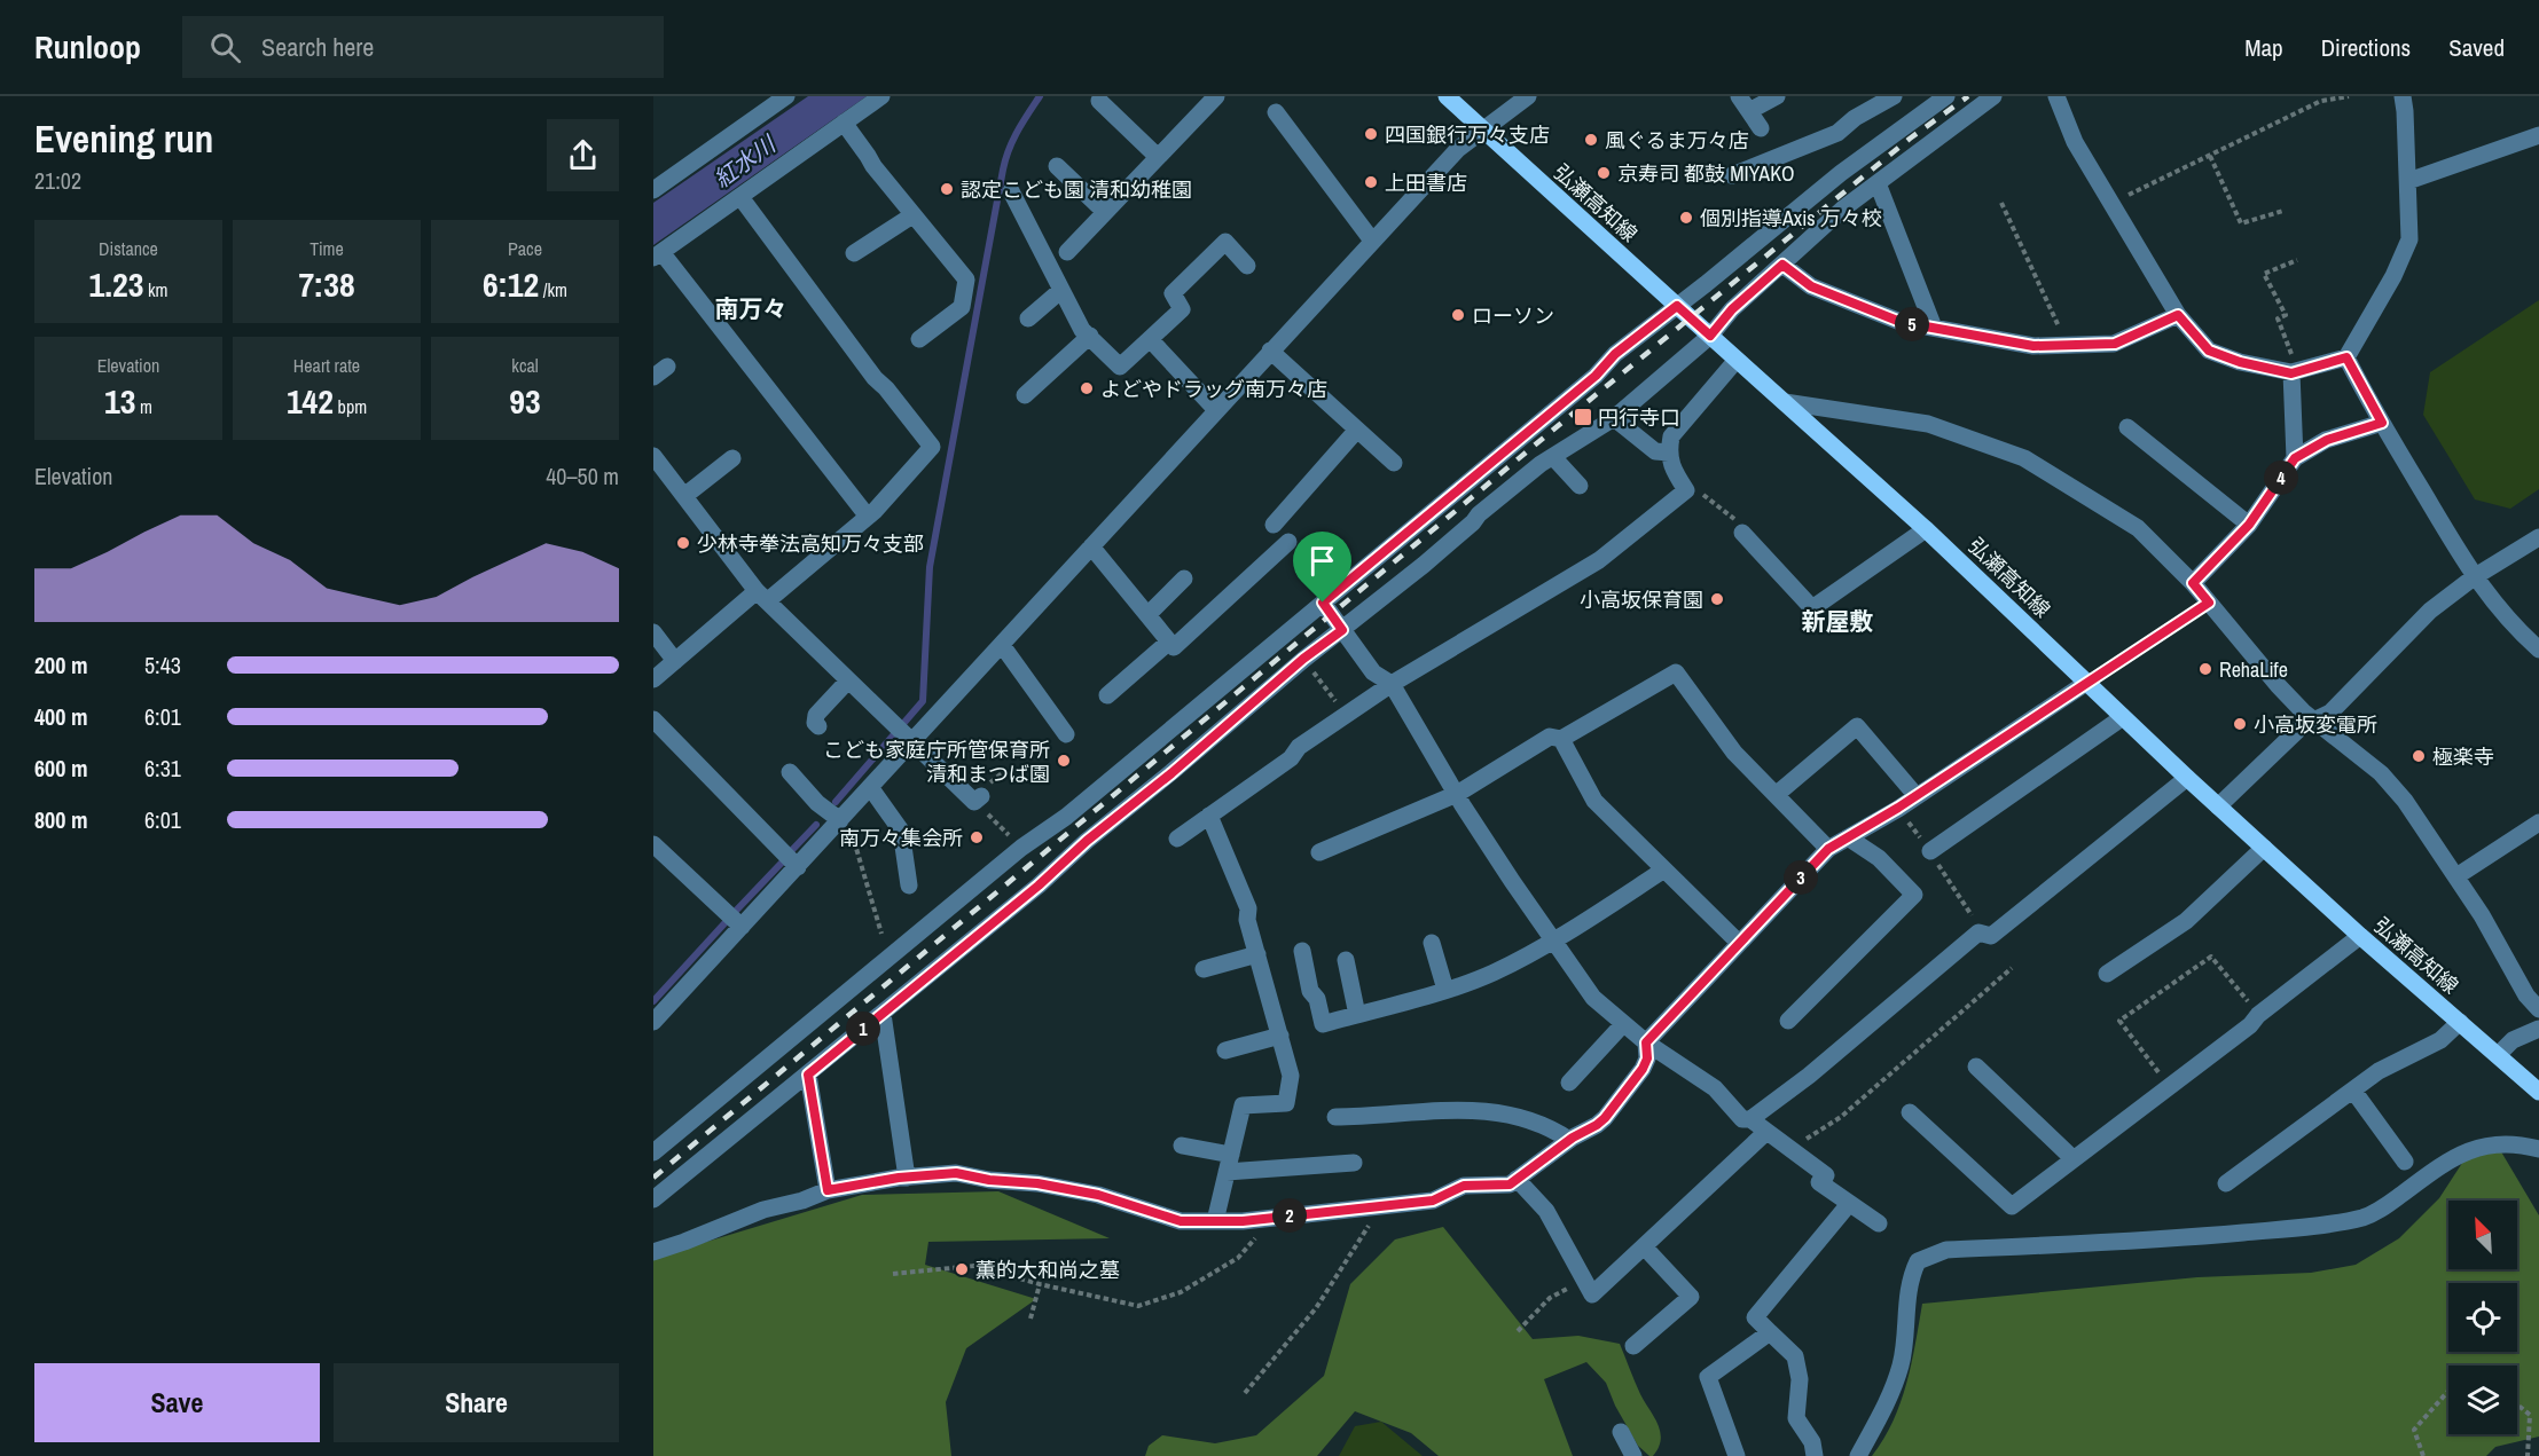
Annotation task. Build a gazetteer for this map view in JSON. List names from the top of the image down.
{
  "streets": {
    "main road": ["弘瀬高知線"]
  },
  "districts": ["南万々", "新屋敷"],
  "water": ["紅水川"],
  "places": {
    "other": [
      "四国銀行万々支店",
      "風ぐるま万々店",
      "京寿司 都鼓 MIYAKO",
      "上田書店",
      "認定こども園 清和幼稚園",
      "個別指導Axis 万々校",
      "ローソン",
      "よどやドラッグ南万々店",
      "少林寺拳法高知万々支部",
      "小高坂保育園",
      "RehaLife",
      "小高坂変電所",
      "極楽寺",
      "こども家庭庁所管保育所 清和まつば園",
      "南万々集会所",
      "薫的大和尚之墓"
    ],
    "transit": ["円行寺口"]
  },
  "north": "top left",
  "page": {
    "header": "Runloop",
    "search": "Search here",
    "nav": ["Map", "Directions", "Saved"],
    "heading": ["Evening run", "21:02"],
    "stats": [
      ["Distance", "1.23 km"],
      ["Time", "7:38"],
      ["Pace", "6:12 /km"],
      ["Elevation", "13 m"],
      ["Heart rate", "142 bpm"],
      ["kcal", "93"]
    ],
    "pins": [
      "5",
      "4",
      "3",
      "1",
      "2"
    ],
    "chart": ["Elevation", "40–50 m"],
    "list": [
      {
        "name": "200 m",
        "note": "5:43"
      },
      {
        "name": "400 m",
        "note": "6:01"
      },
      {
        "name": "600 m",
        "note": "6:31"
      },
      {
        "name": "800 m",
        "note": "6:01"
      }
    ],
    "buttons": ["Save", "Share"]
  }
}
